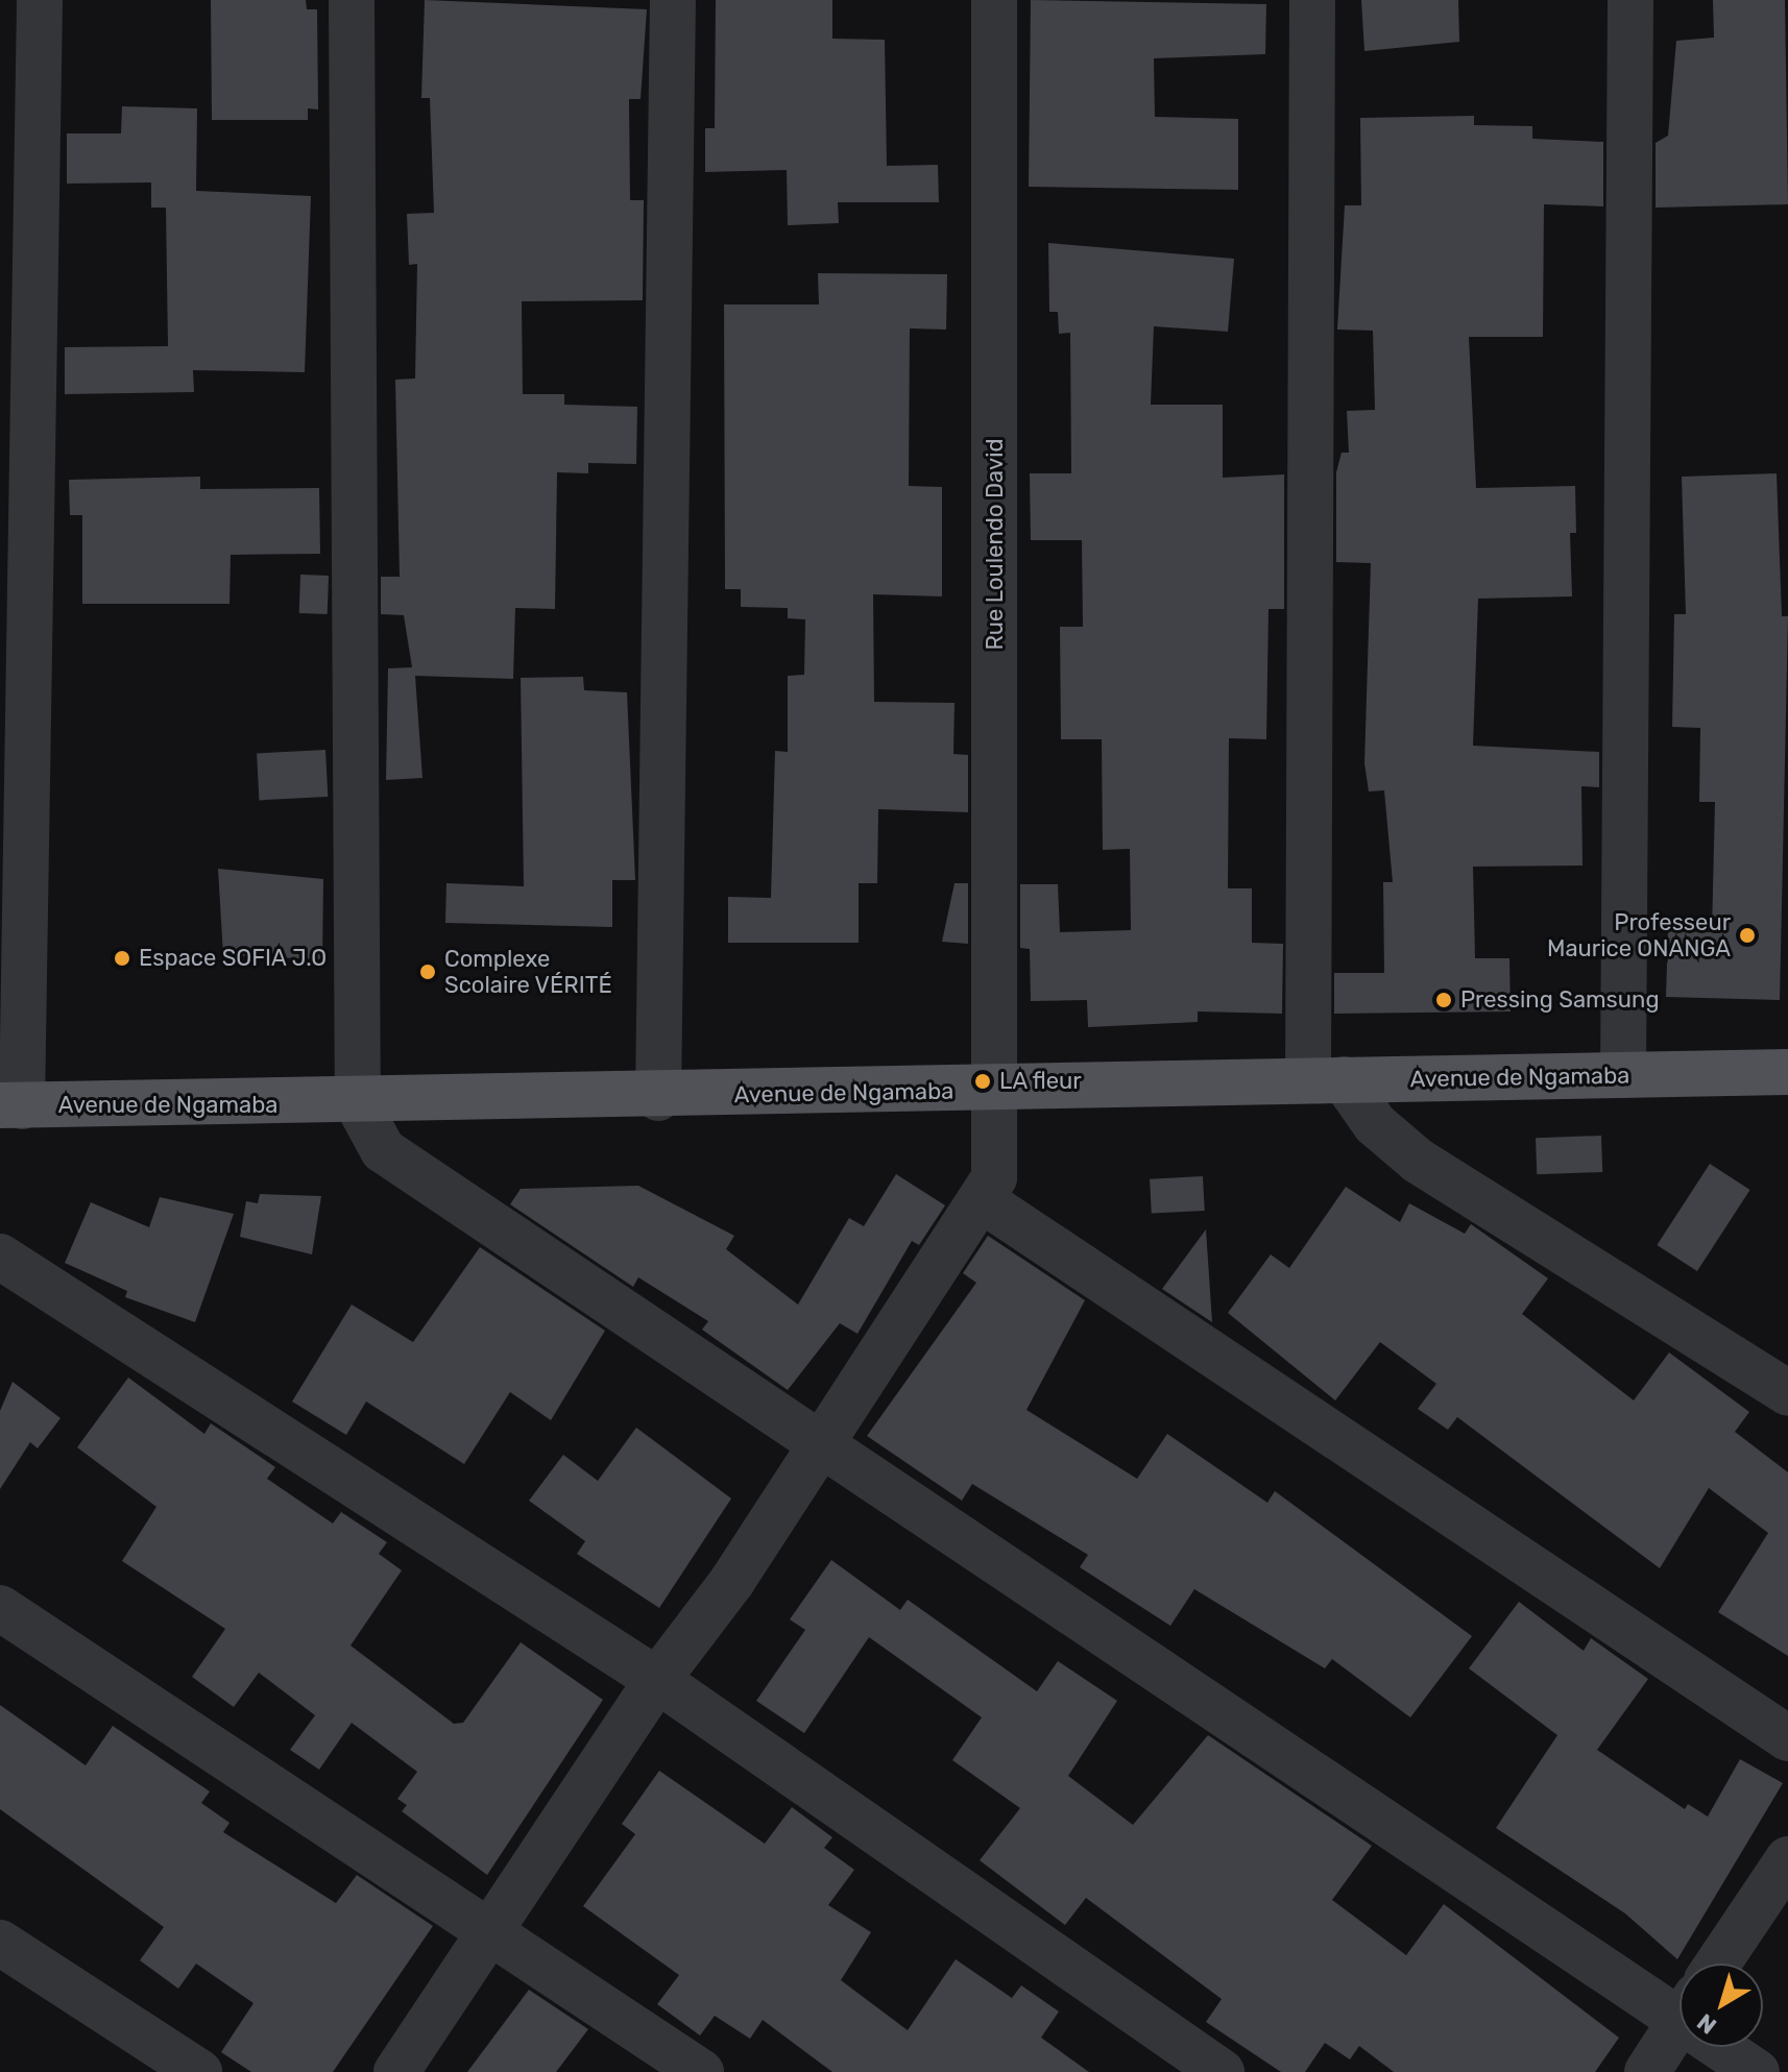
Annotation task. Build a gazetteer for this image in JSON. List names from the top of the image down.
{
  "streets": {
    "main road": ["Avenue de Ngamaba"],
    "street": ["Rue Loulendo David"]
  },
  "crossings": [
    ["Rue Loulendo David", "Avenue de Ngamaba"]
  ],
  "places": [
    "Professeur Maurice ONANGA",
    "Espace SOFIA J.O",
    "Complexe Scolaire VÉRITÉ",
    "Pressing Samsung",
    "LA fleur"
  ],
  "north": "bottom left"
}
